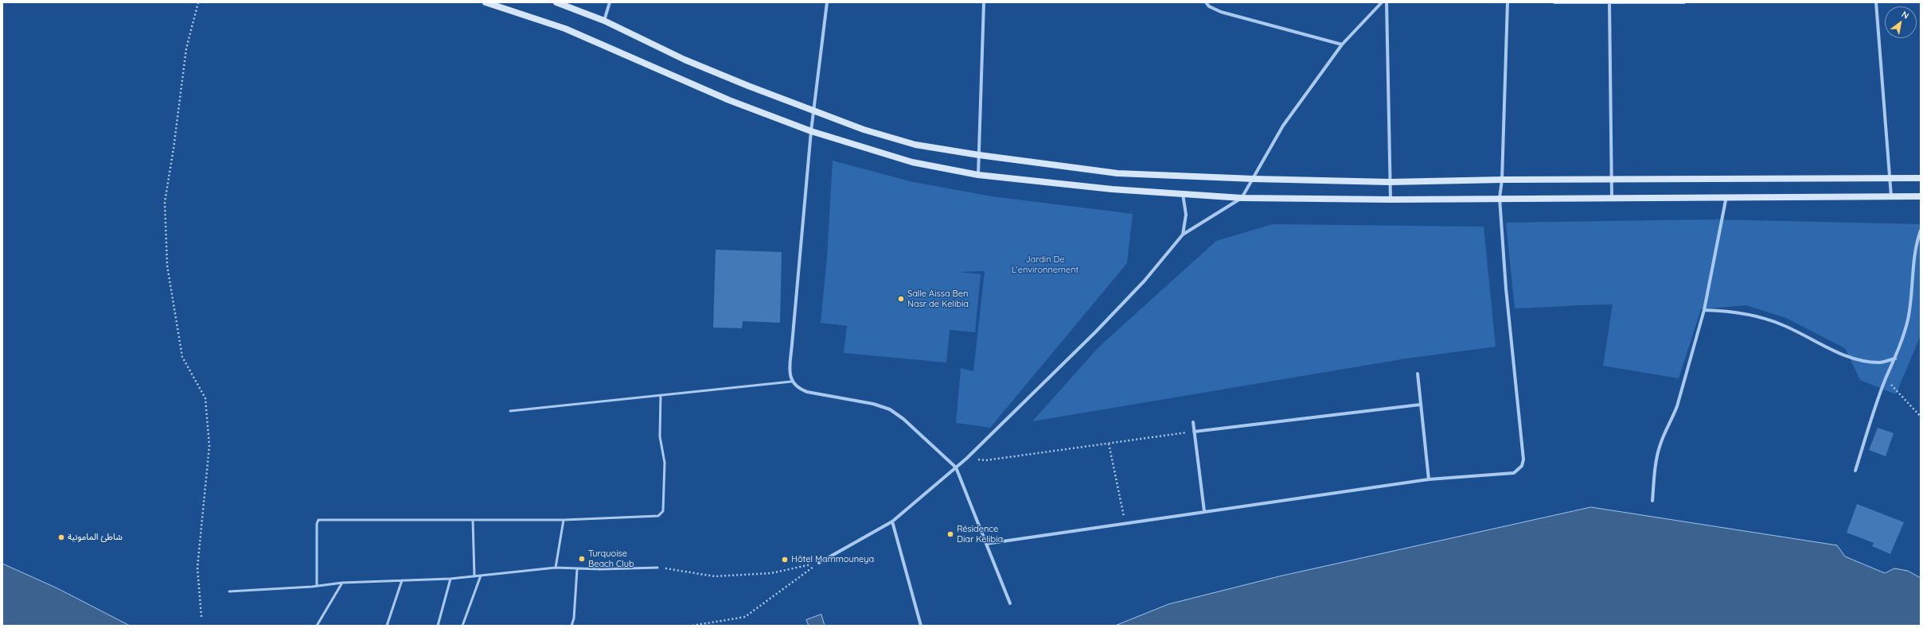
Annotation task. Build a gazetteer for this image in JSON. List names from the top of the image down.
{
  "parks": ["Jardin De L'environnement"],
  "places": [
    "Salle Aissa Ben Nasr de Kelibia",
    "Résidence Diar Kelibia",
    "شاطئ المامونية",
    "Turquoise Beach Club",
    "Hôtel Mammouneya"
  ],
  "north": "top right"
}
